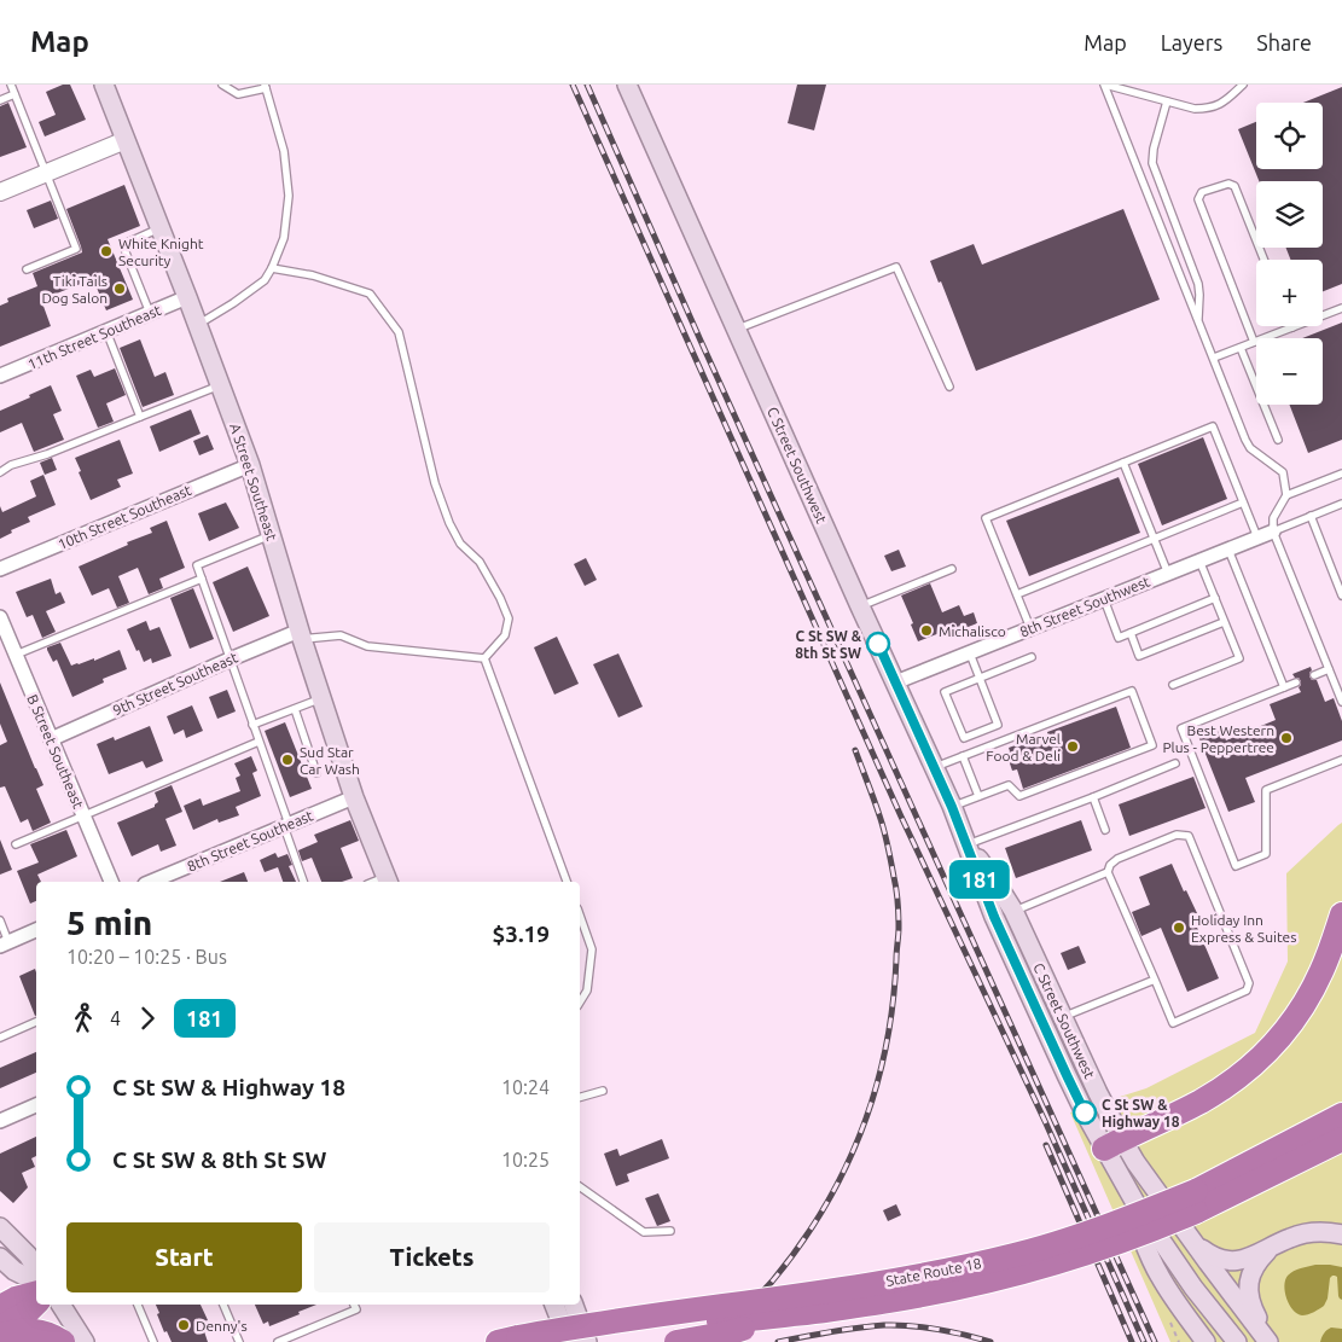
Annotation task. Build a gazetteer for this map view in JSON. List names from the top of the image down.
{
  "streets": {
    "highway": ["State Route 18"],
    "main road": ["C Street Southwest", "A Street Southeast"],
    "street": [
      "11th Street Southeast",
      "10th Street Southeast",
      "8th Street Southwest",
      "9th Street Southeast",
      "B Street Southeast",
      "8th Street Southeast"
    ]
  },
  "crossings": [
    ["11th Street Southeast", "A Street Southeast"],
    ["C Street Southwest", "8th Street Southwest"],
    ["A Street Southeast", "10th Street Southeast"],
    ["A Street Southeast", "9th Street Southeast"],
    ["A Street Southeast", "8th Street Southeast"],
    ["9th Street Southeast", "B Street Southeast"]
  ],
  "places": [
    "White Knight Security",
    "Tiki Tails Dog Salon",
    "Michalisco",
    "C St SW & 8th St SW",
    "Best Western Plus - Peppertree",
    "Marvel Food & Deli",
    "Sud Star Car Wash",
    "Holiday Inn Express & Suites",
    "C St SW & Highway 18",
    "Denny's"
  ],
  "lines": ["bus line 181"],
  "page": {
    "header": "Map",
    "nav": ["Map", "Layers", "Share"],
    "on_map": "181",
    "map_buttons": ["+", "−"],
    "heading": ["5 min", "10:20 – 10:25 · Bus", "$3.19"],
    "legs": ["4", "181"],
    "list": [
      {
        "name": "C St SW & Highway 18",
        "value": "10:24"
      },
      {
        "name": "C St SW & 8th St SW",
        "value": "10:25"
      }
    ],
    "buttons": ["Start", "Tickets"]
  }
}
